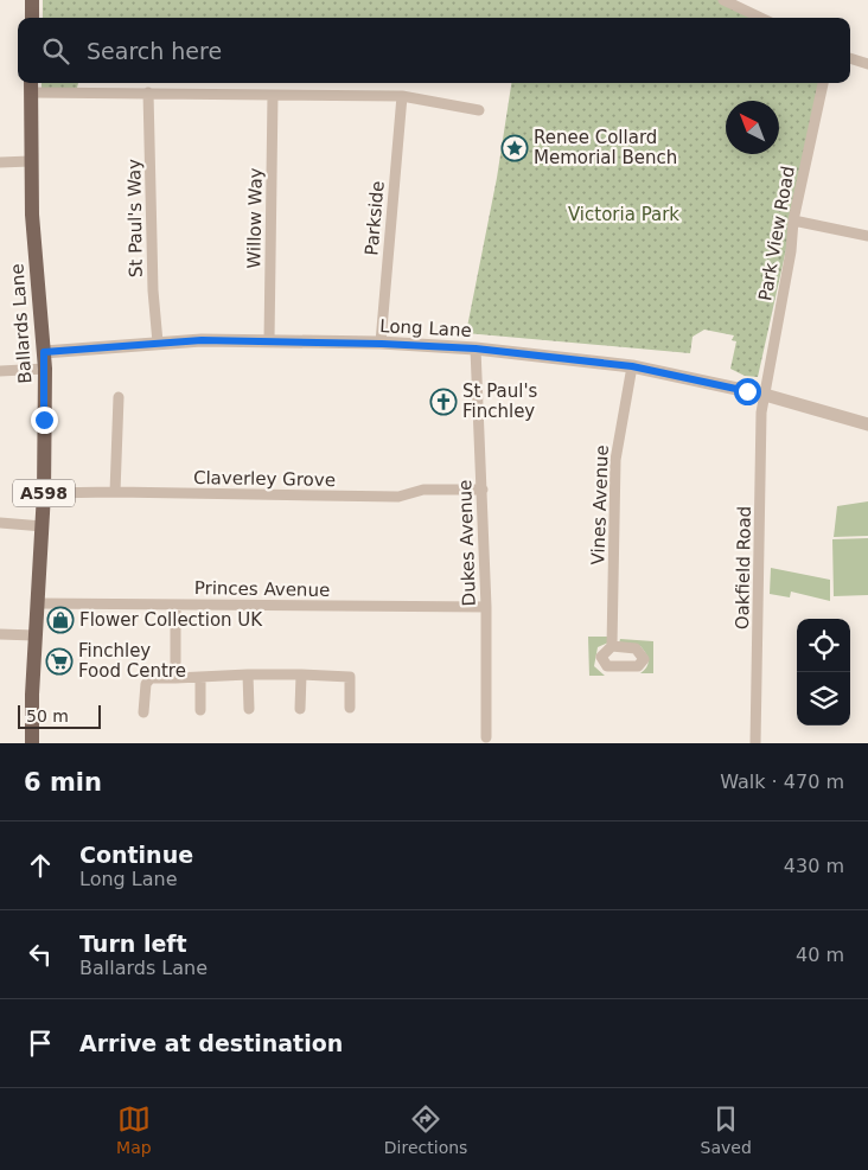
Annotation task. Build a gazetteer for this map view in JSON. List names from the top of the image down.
{
  "streets": {
    "main road": ["Ballards Lane", "A598"],
    "street": [
      "St Paul's Way",
      "Willow Way",
      "Parkside",
      "Park View Road",
      "Long Lane",
      "Claverley Grove",
      "Vines Avenue",
      "Dukes Avenue",
      "Oakfield Road",
      "Princes Avenue"
    ]
  },
  "crossings": [
    ["St Paul's Way", "Long Lane"],
    ["Willow Way", "Long Lane"],
    ["Parkside", "Long Lane"],
    ["Park View Road", "Long Lane"],
    ["Park View Road", "Oakfield Road"],
    ["Ballards Lane", "Long Lane"],
    ["Ballards Lane", "Claverley Grove"],
    ["Ballards Lane", "Princes Avenue"],
    ["Long Lane", "Vines Avenue"],
    ["Long Lane", "Dukes Avenue"],
    ["Long Lane", "Oakfield Road"],
    ["Claverley Grove", "Dukes Avenue"],
    ["Dukes Avenue", "Princes Avenue"]
  ],
  "parks": ["Victoria Park"],
  "places": {
    "place": ["Renee Collard Memorial Bench"],
    "church": ["St Paul's Finchley"],
    "shop": ["Flower Collection UK"],
    "supermarket": ["Finchley Food Centre"]
  },
  "scale_bar": "50 m",
  "north": "top left",
  "page": {
    "search": "Search here",
    "scale": "50 m",
    "heading": ["6 min", "Walk · 470 m"],
    "list": [
      ["Continue", "Long Lane", "430 m"],
      ["Turn left", "Ballards Lane", "40 m"],
      "Arrive at destination"
    ],
    "nav": ["Map", "Directions", "Saved"]
  }
}
